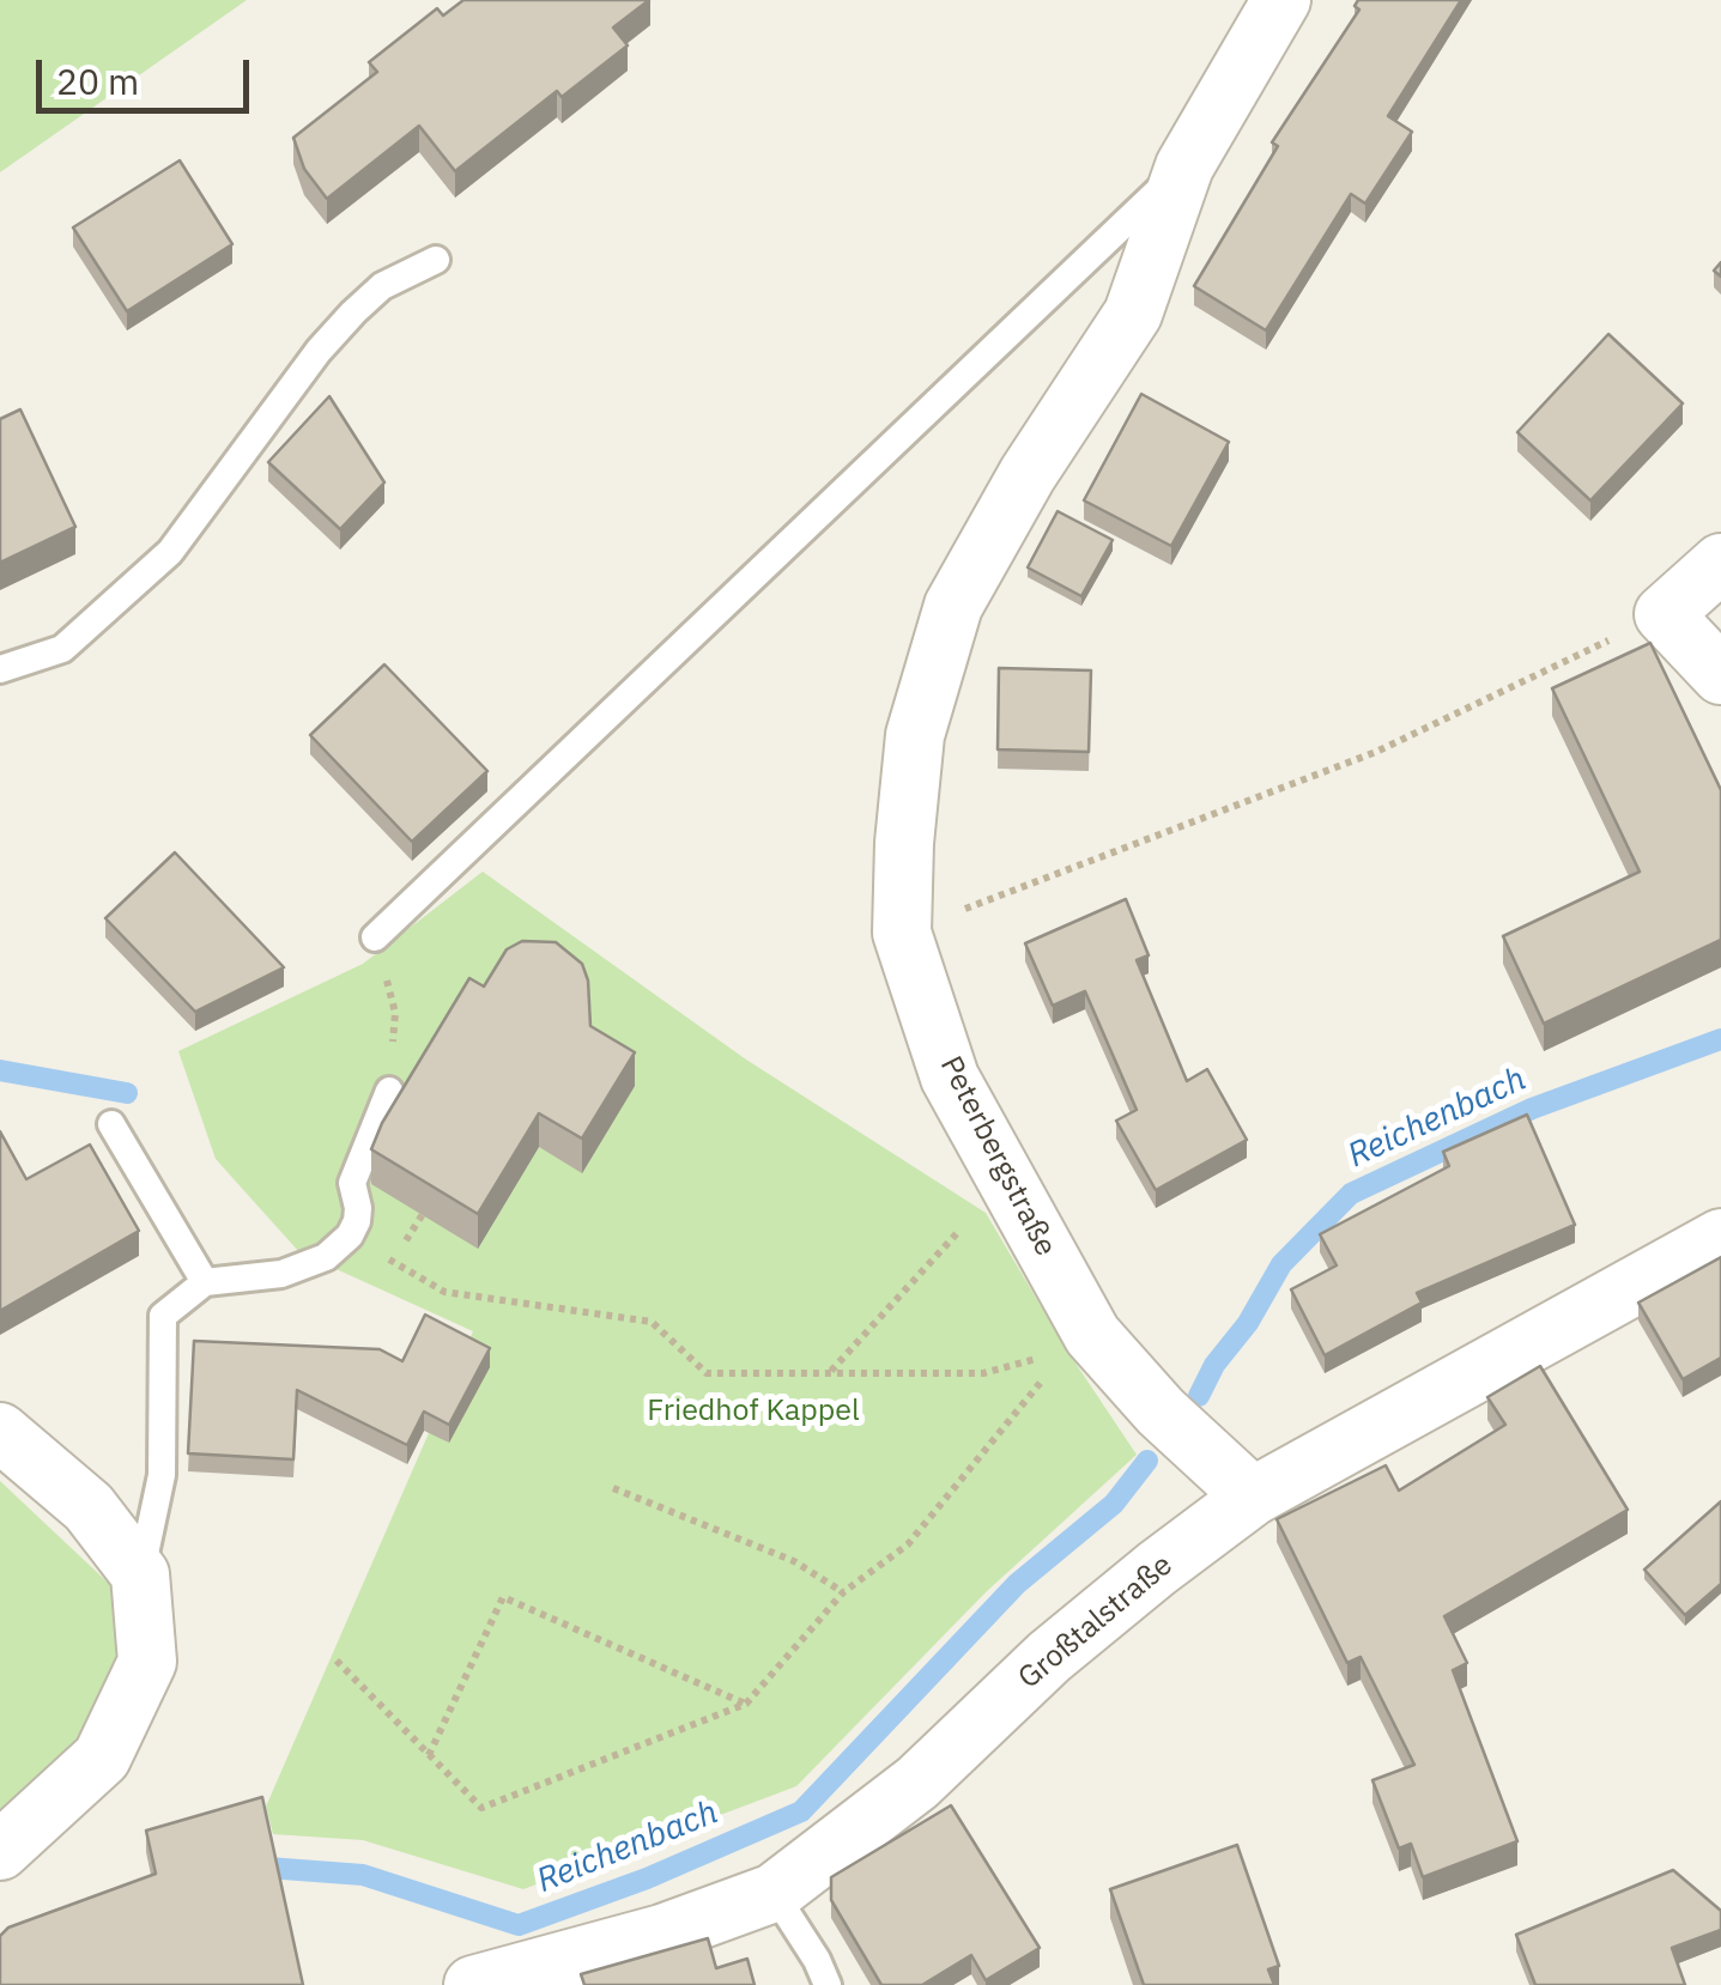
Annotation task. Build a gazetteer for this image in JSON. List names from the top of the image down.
{
  "streets": {
    "street": ["Peterbergstraße", "Großtalstraße"]
  },
  "crossings": [
    ["Peterbergstraße", "Großtalstraße"]
  ],
  "water": ["Reichenbach"],
  "parks": ["Friedhof Kappel"],
  "scale_bar": "20 m"
}
